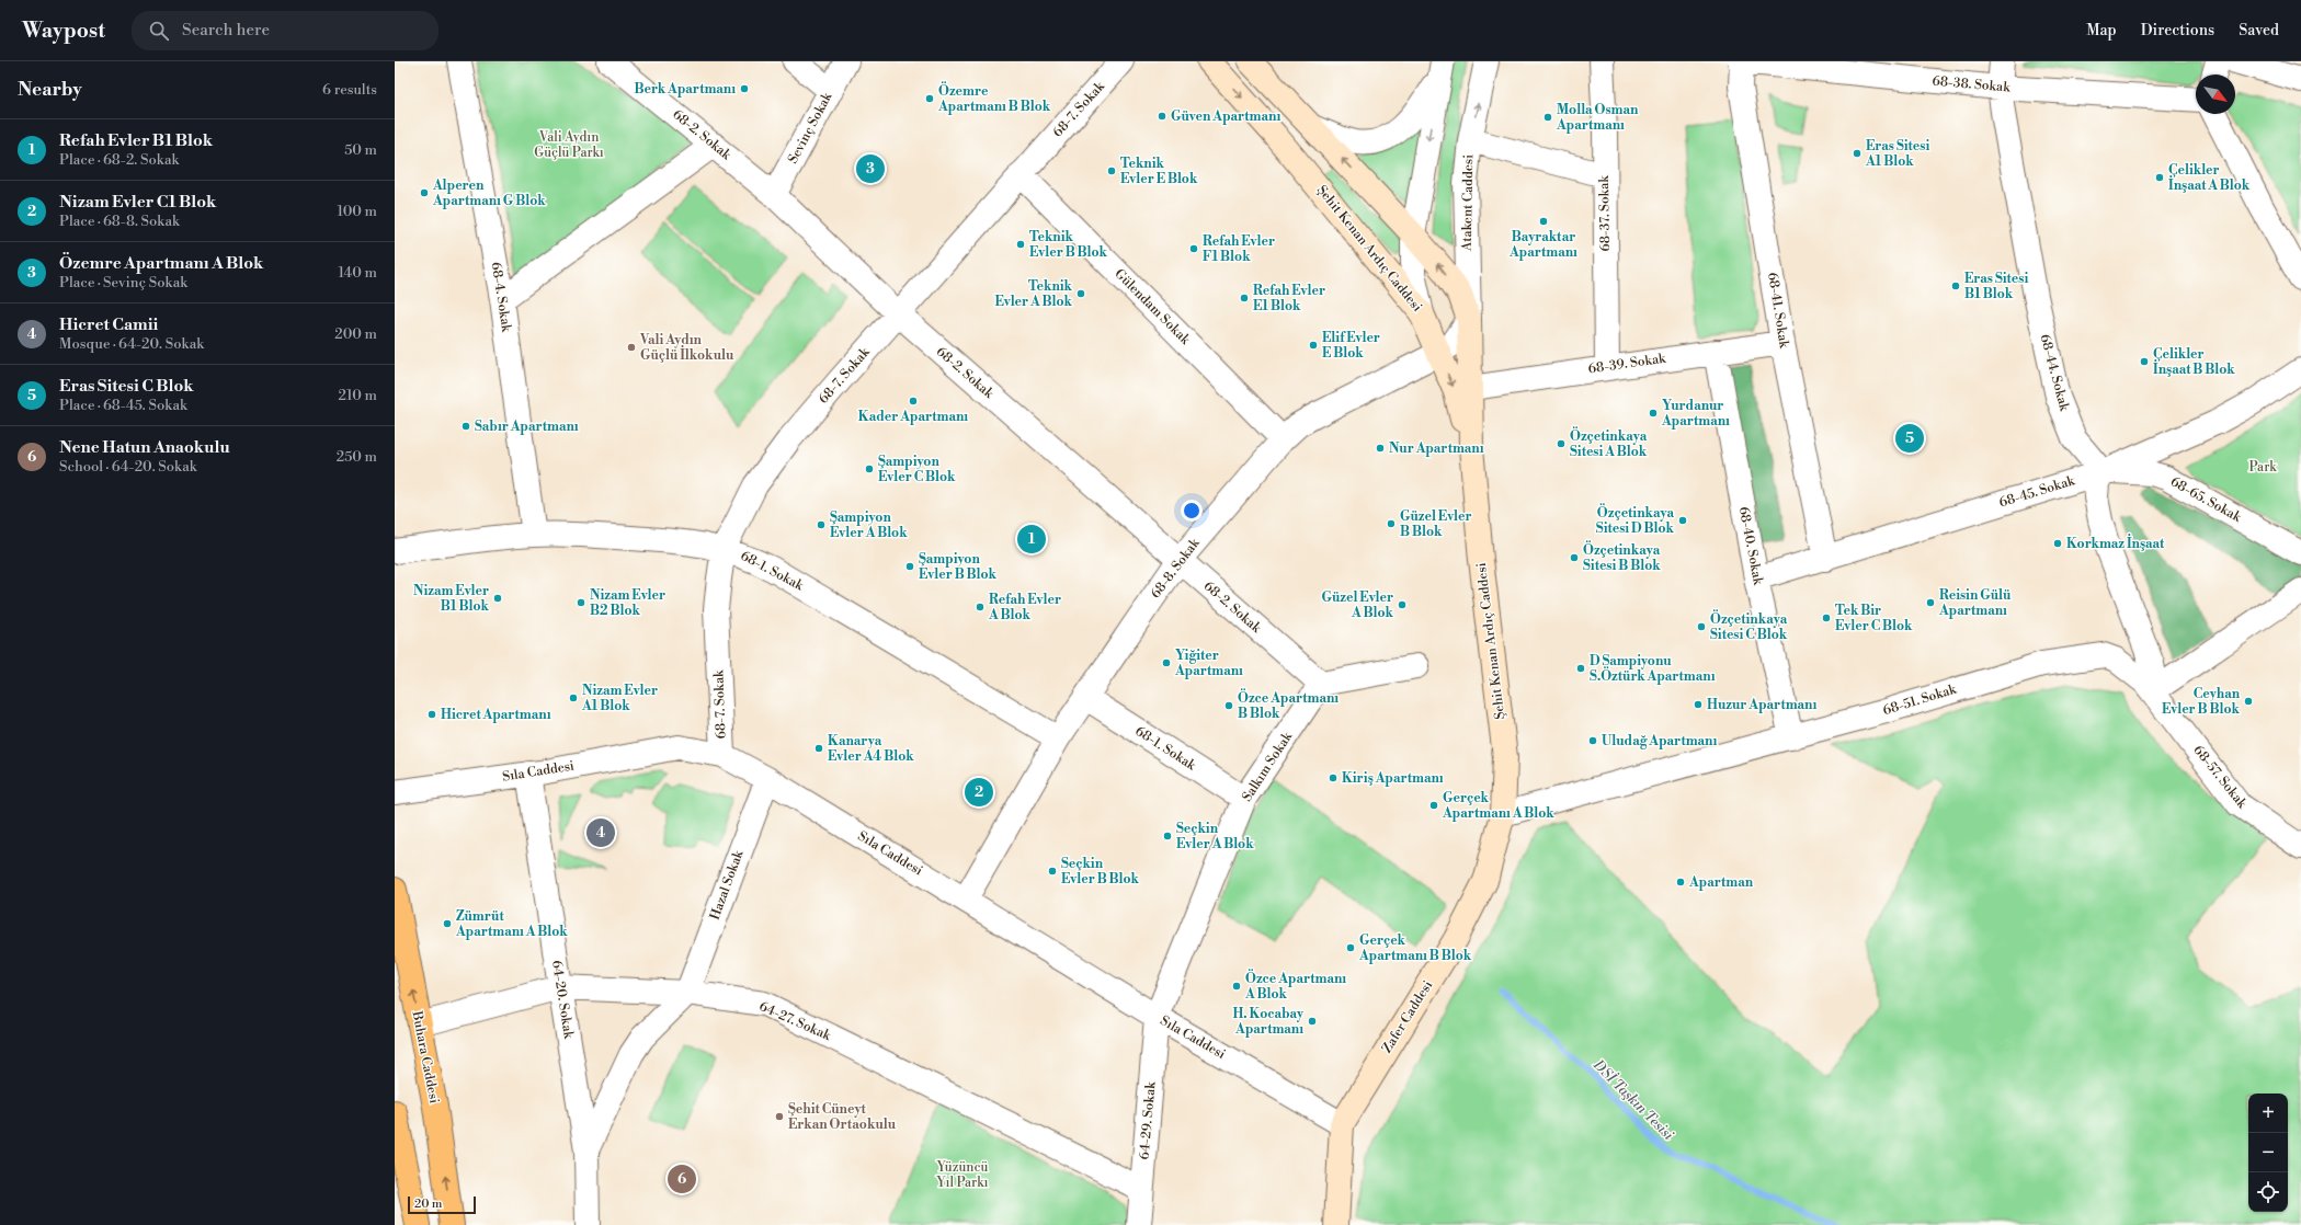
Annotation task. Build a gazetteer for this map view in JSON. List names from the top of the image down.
{
  "streets": {
    "main road": ["Buhara Caddesi"],
    "street": [
      "68-38. Sokak",
      "68-7. Sokak",
      "Sevinç Sokak",
      "68-2. Sokak",
      "Atakent Caddesi",
      "68-37. Sokak",
      "Şehit Kenan Ardıç Caddesi",
      "68-4. Sokak",
      "Gülendam Sokak",
      "68-41. Sokak",
      "68-39. Sokak",
      "68-44. Sokak",
      "68-45. Sokak",
      "68-65. Sokak",
      "68-40. Sokak",
      "68-8. Sokak",
      "68-1. Sokak",
      "68-51. Sokak",
      "Salkım Sokak",
      "Sıla Caddesi",
      "68-57. Sokak",
      "Hazal Sokak",
      "64-20. Sokak",
      "Zafer Caddesi",
      "64-27. Sokak",
      "64-29. Sokak"
    ]
  },
  "crossings": [
    ["68-38. Sokak", "68-41. Sokak"],
    ["68-38. Sokak", "68-44. Sokak"],
    ["68-7. Sokak", "68-2. Sokak"],
    ["68-7. Sokak", "Gülendam Sokak"],
    ["68-7. Sokak", "68-1. Sokak"],
    ["68-7. Sokak", "Sıla Caddesi"],
    ["Sevinç Sokak", "68-2. Sokak"],
    ["68-2. Sokak", "68-8. Sokak"],
    ["68-2. Sokak", "Salkım Sokak"],
    ["Atakent Caddesi", "Şehit Kenan Ardıç Caddesi"],
    ["Atakent Caddesi", "68-8. Sokak"],
    ["68-37. Sokak", "68-39. Sokak"],
    ["Şehit Kenan Ardıç Caddesi", "68-39. Sokak"],
    ["Şehit Kenan Ardıç Caddesi", "68-8. Sokak"],
    ["Şehit Kenan Ardıç Caddesi", "68-51. Sokak"],
    ["Şehit Kenan Ardıç Caddesi", "Zafer Caddesi"],
    ["68-4. Sokak", "68-1. Sokak"],
    ["Gülendam Sokak", "68-8. Sokak"],
    ["68-41. Sokak", "68-39. Sokak"],
    ["68-41. Sokak", "68-45. Sokak"],
    ["68-39. Sokak", "68-40. Sokak"],
    ["68-44. Sokak", "68-45. Sokak"],
    ["68-44. Sokak", "68-65. Sokak"],
    ["68-45. Sokak", "68-65. Sokak"],
    ["68-45. Sokak", "68-40. Sokak"],
    ["68-40. Sokak", "68-51. Sokak"],
    ["68-8. Sokak", "68-1. Sokak"],
    ["68-8. Sokak", "Sıla Caddesi"],
    ["68-1. Sokak", "Salkım Sokak"],
    ["68-51. Sokak", "68-57. Sokak"],
    ["68-51. Sokak", "Zafer Caddesi"],
    ["Salkım Sokak", "Sıla Caddesi"],
    ["Salkım Sokak", "64-29. Sokak"],
    ["Sıla Caddesi", "Hazal Sokak"],
    ["Sıla Caddesi", "64-20. Sokak"],
    ["Sıla Caddesi", "Zafer Caddesi"],
    ["Sıla Caddesi", "64-29. Sokak"],
    ["Hazal Sokak", "64-27. Sokak"],
    ["64-20. Sokak", "64-27. Sokak"],
    ["64-27. Sokak", "Buhara Caddesi"],
    ["64-27. Sokak", "64-29. Sokak"]
  ],
  "water": ["DSİ Taşkın Tesisi"],
  "parks": ["Vali Aydın Güçlü Parkı", "Park", "Yüzüncü Yıl Parkı"],
  "places": [
    "Berk Apartmanı",
    "Özemre Apartmanı B Blok",
    "Güven Apartmanı",
    "Molla Osman Apartmanı",
    "Eras Sitesi A1 Blok",
    "Teknik Evler E Blok",
    "Çelikler İnşaat A Blok",
    "Alperen Apartmanı G Blok",
    "Bayraktar Apartmanı",
    "Teknik Evler B Blok",
    "Refah Evler F1 Blok",
    "Eras Sitesi B1 Blok",
    "Teknik Evler A Blok",
    "Refah Evler E1 Blok",
    "Elif Evler E Blok",
    "Vali Aydın Güçlü İlkokulu",
    "Çelikler İnşaat B Blok",
    "Kader Apartmanı",
    "Yurdanur Apartmanı",
    "Sabır Apartmanı",
    "Özçetinkaya Sitesi A Blok",
    "Nur Apartmanı",
    "Şampiyon Evler C Blok",
    "Özçetinkaya Sitesi D Blok",
    "Güzel Evler B Blok",
    "Şampiyon Evler A Blok",
    "Korkmaz İnşaat",
    "Özçetinkaya Sitesi B Blok",
    "Şampiyon Evler B Blok",
    "Nizam Evler B1 Blok",
    "Nizam Evler B2 Blok",
    "Reisin Gülü Apartmanı",
    "Güzel Evler A Blok",
    "Refah Evler A Blok",
    "Tek Bir Evler C Blok",
    "Özçetinkaya Sitesi C Blok",
    "Yiğiter Apartmanı",
    "D Şampiyonu S.Öztürk Apartmanı",
    "Nizam Evler A1 Blok",
    "Ceyhan Evler B Blok",
    "Huzur Apartmanı",
    "Özce Apartmanı B Blok",
    "Hicret Apartmanı",
    "Uludağ Apartmanı",
    "Kanarya Evler A4 Blok",
    "Kiriş Apartmanı",
    "Gerçek Apartmanı A Blok",
    "Seçkin Evler A Blok",
    "Seçkin Evler B Blok",
    "Apartman",
    "Zümrüt Apartmanı A Blok",
    "Gerçek Apartmanı B Blok",
    "Özce Apartmanı A Blok",
    "H. Kocabay Apartmanı",
    "Şehit Cüneyt Erkan Ortaokulu"
  ],
  "scale_bar": "20 m",
  "north": "bottom right",
  "page": {
    "header": "Waypost",
    "search": "Search here",
    "nav": ["Map", "Directions", "Saved"],
    "heading": ["Nearby", "6 results"],
    "list": [
      {
        "mark": "1",
        "name": "Refah Evler B1 Blok",
        "note": "Place · 68-2. Sokak",
        "value": "50 m"
      },
      {
        "mark": "2",
        "name": "Nizam Evler C1 Blok",
        "note": "Place · 68-8. Sokak",
        "value": "100 m"
      },
      {
        "mark": "3",
        "name": "Özemre Apartmanı A Blok",
        "note": "Place · Sevinç Sokak",
        "value": "140 m"
      },
      {
        "mark": "4",
        "name": "Hicret Camii",
        "note": "Mosque · 64-20. Sokak",
        "value": "200 m"
      },
      {
        "mark": "5",
        "name": "Eras Sitesi C Blok",
        "note": "Place · 68-45. Sokak",
        "value": "210 m"
      },
      {
        "mark": "6",
        "name": "Nene Hatun Anaokulu",
        "note": "School · 64-20. Sokak",
        "value": "250 m"
      }
    ],
    "pins": [
      "3",
      "5",
      "1",
      "2",
      "4",
      "6"
    ],
    "map_buttons": ["+", "−"],
    "scale": "20 m"
  }
}
